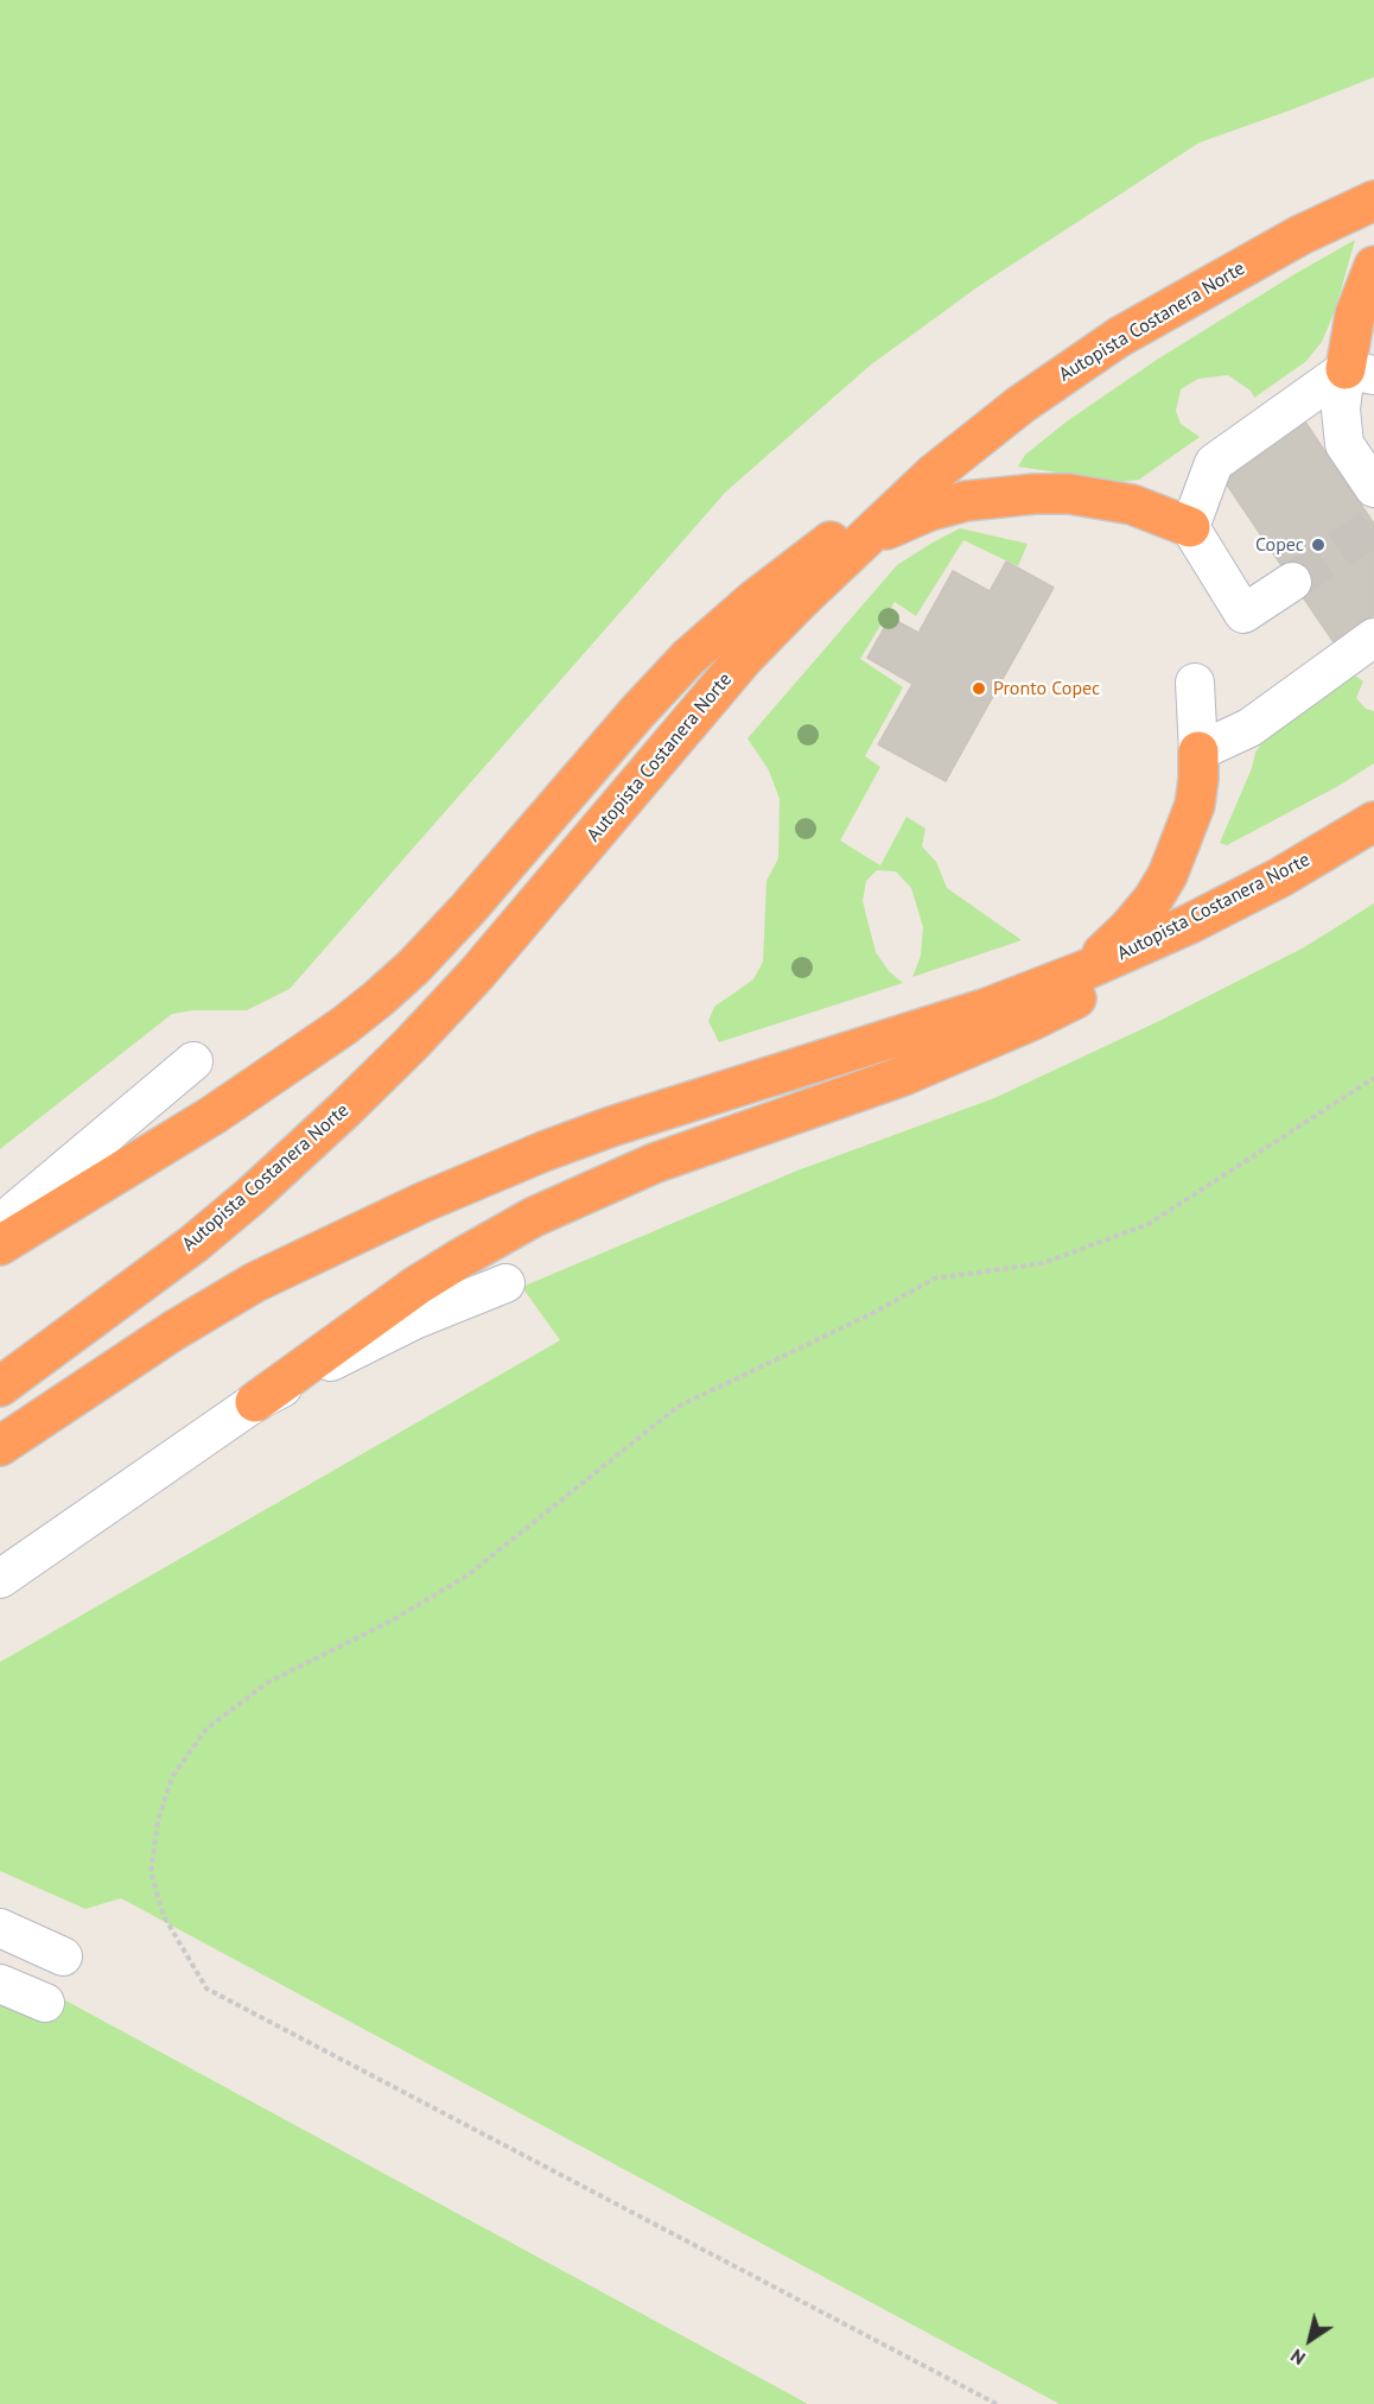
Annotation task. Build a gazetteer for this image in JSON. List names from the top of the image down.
{
  "streets": {
    "highway": ["Autopista Costanera Norte"]
  },
  "places": ["Copec", "Pronto Copec"],
  "north": "bottom left"
}
